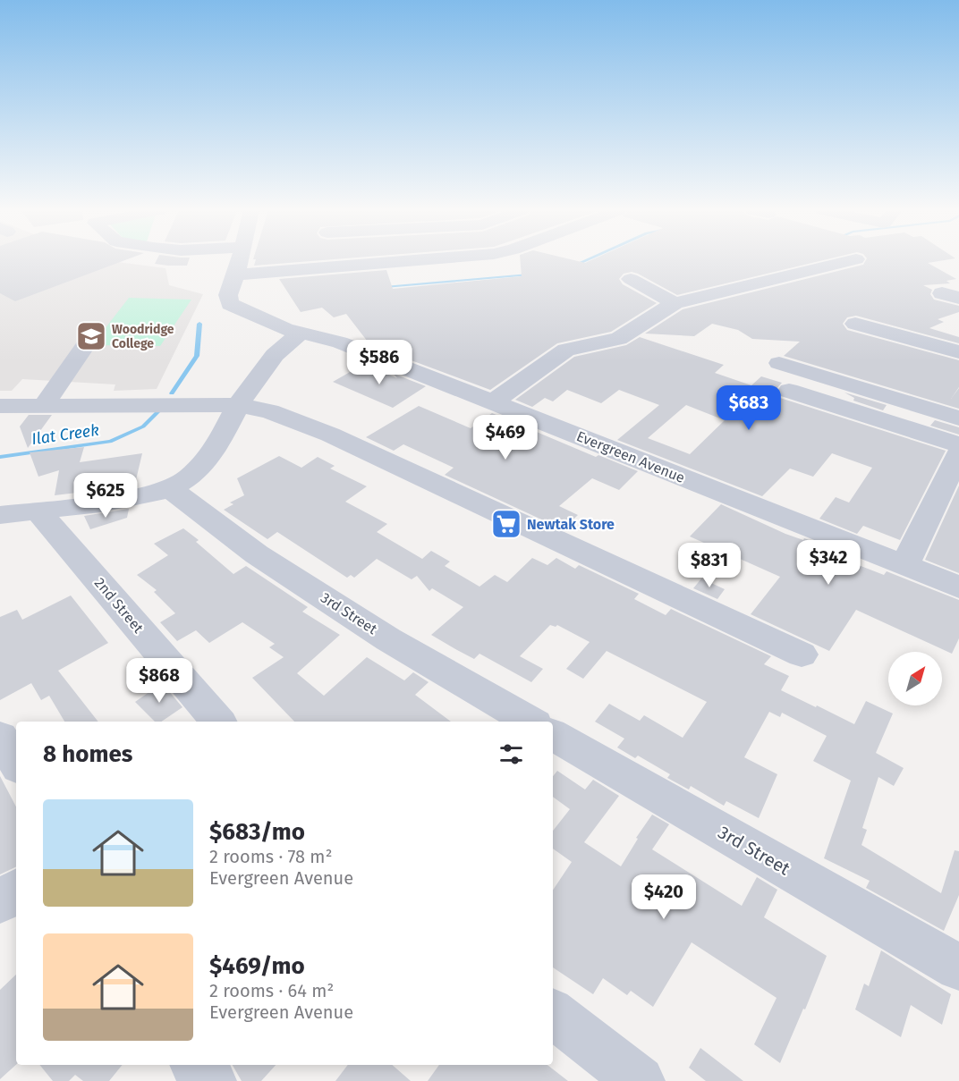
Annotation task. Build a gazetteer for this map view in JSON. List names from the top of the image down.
{
  "streets": {
    "street": ["Evergreen Avenue", "2nd Street", "3rd Street"]
  },
  "water": ["Ilat Creek"],
  "places": {
    "school or university": ["Woodridge College"],
    "supermarket": ["Newtak Store"]
  },
  "north": "top right",
  "page": {
    "price": [
      "$586",
      "$683",
      "$469",
      "$625",
      "$342",
      "$831",
      "$868",
      "$420"
    ],
    "heading": "8 homes",
    "list": [
      {
        "name": "$683/mo",
        "note": "2 rooms · 78 m² · Evergreen Avenue"
      },
      {
        "name": "$469/mo",
        "note": "2 rooms · 64 m² · Evergreen Avenue"
      }
    ]
  }
}
